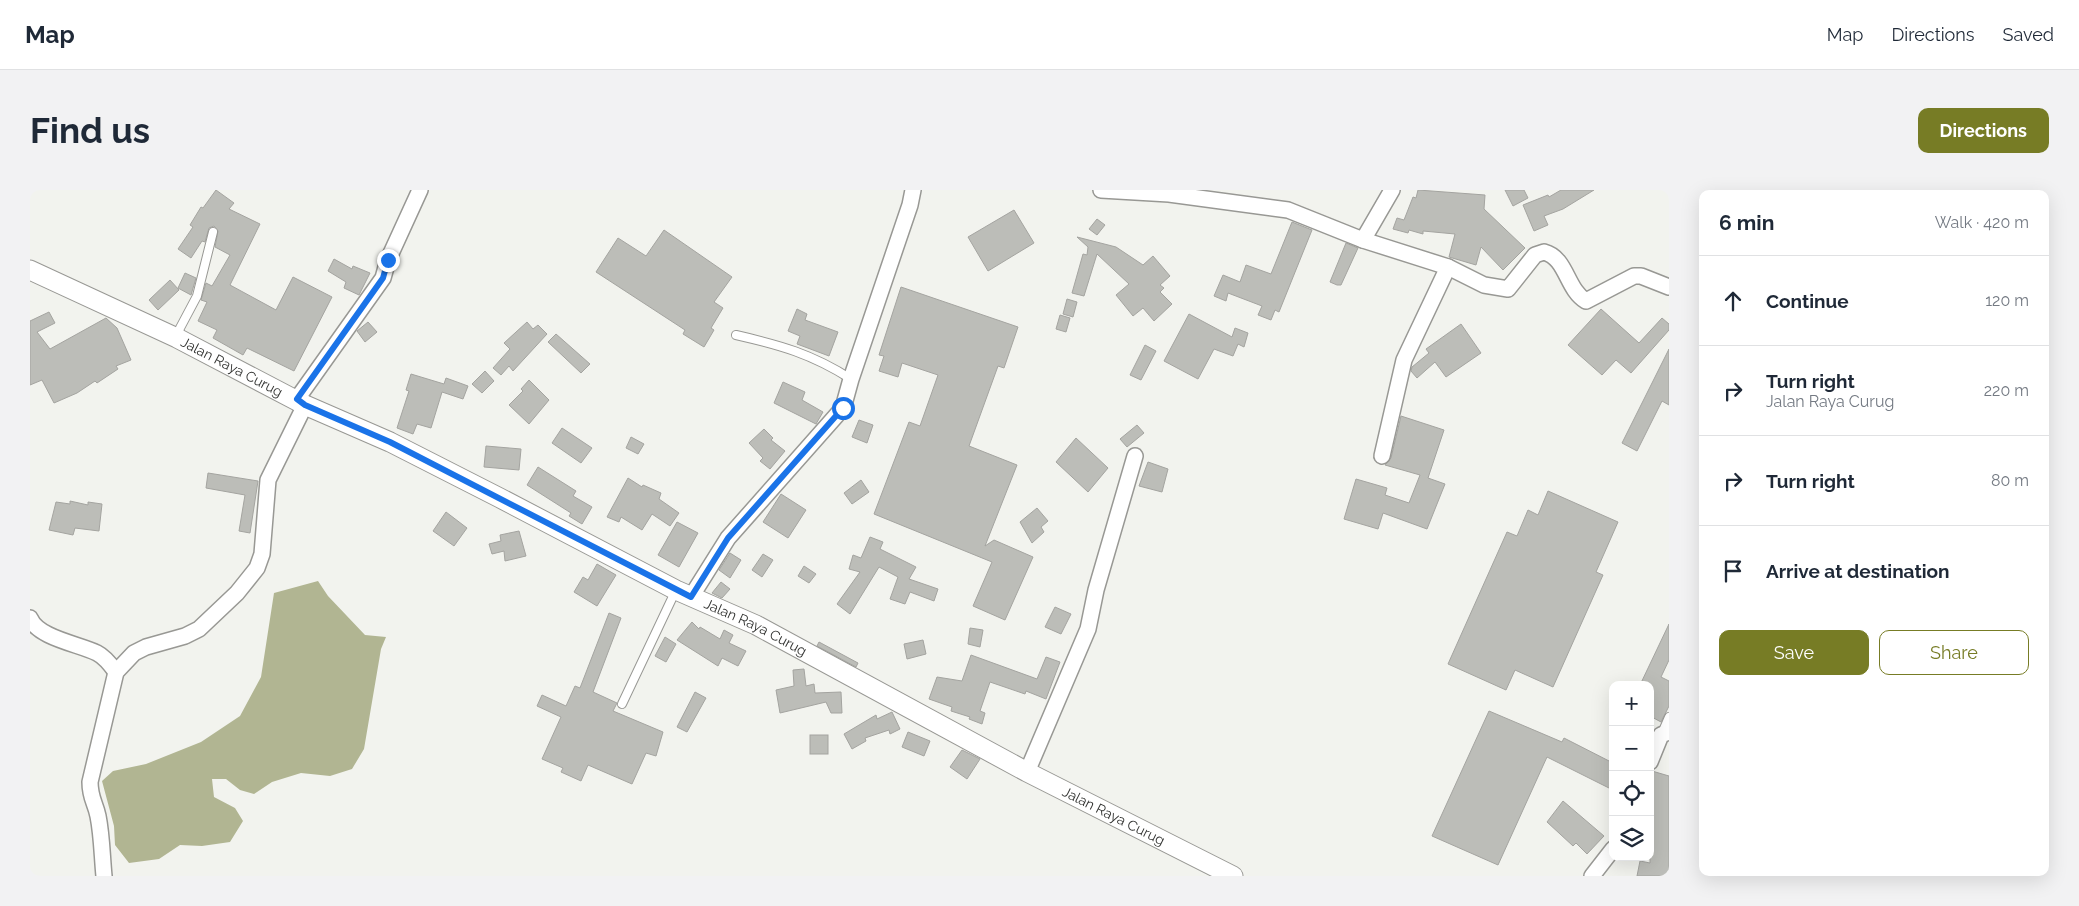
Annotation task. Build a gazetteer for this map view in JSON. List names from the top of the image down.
{
  "streets": {
    "street": ["Jalan Raya Curug"]
  },
  "page": {
    "header": "Map",
    "nav": ["Map", "Directions", "Saved"],
    "buttons": [
      "Directions",
      ["Save", "Share"]
    ],
    "title": "Find us",
    "heading": ["6 min", "Walk · 420 m"],
    "list": [
      ["Continue", "120 m"],
      ["Turn right", "Jalan Raya Curug", "220 m"],
      ["Turn right", "80 m"],
      "Arrive at destination"
    ],
    "map_buttons": ["+", "−"]
  }
}
